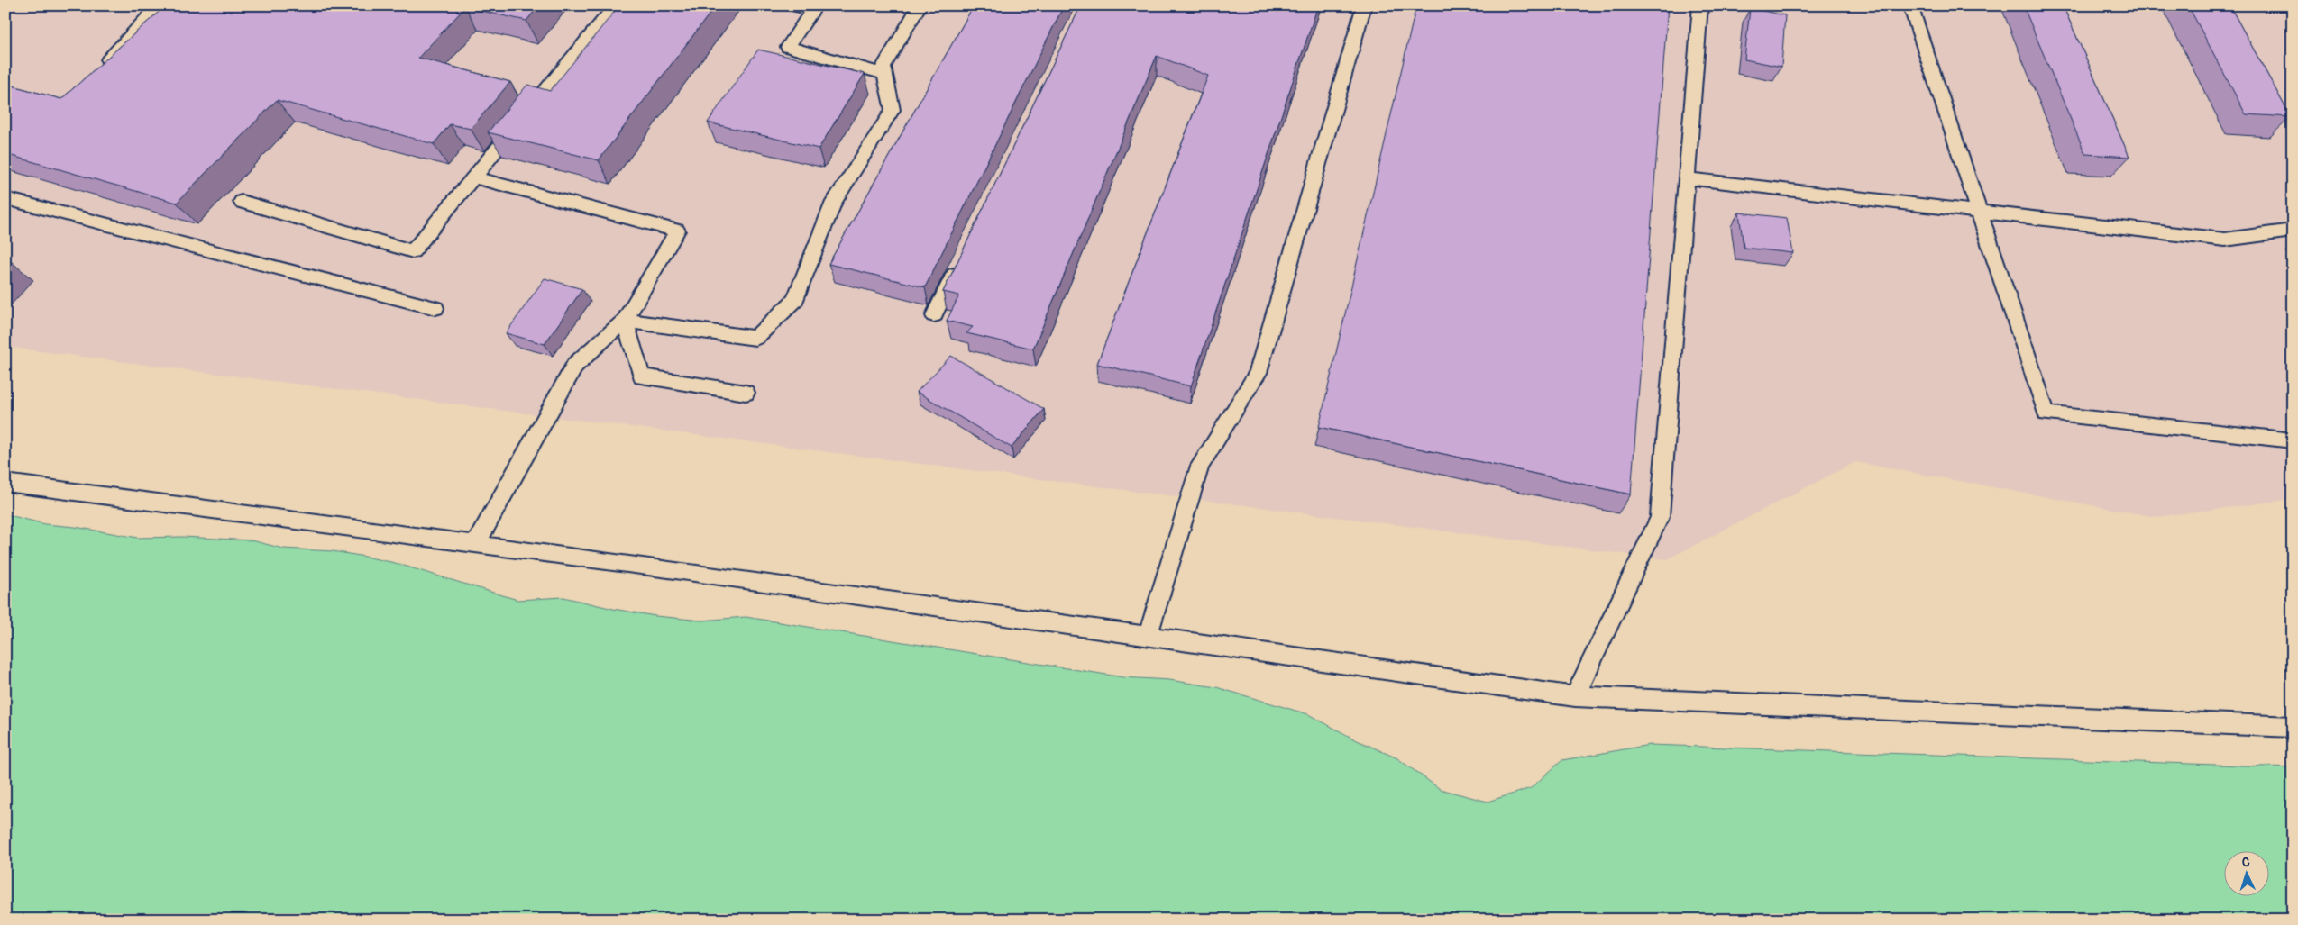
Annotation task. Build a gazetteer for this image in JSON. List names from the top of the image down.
{
  "north": "top"
}
